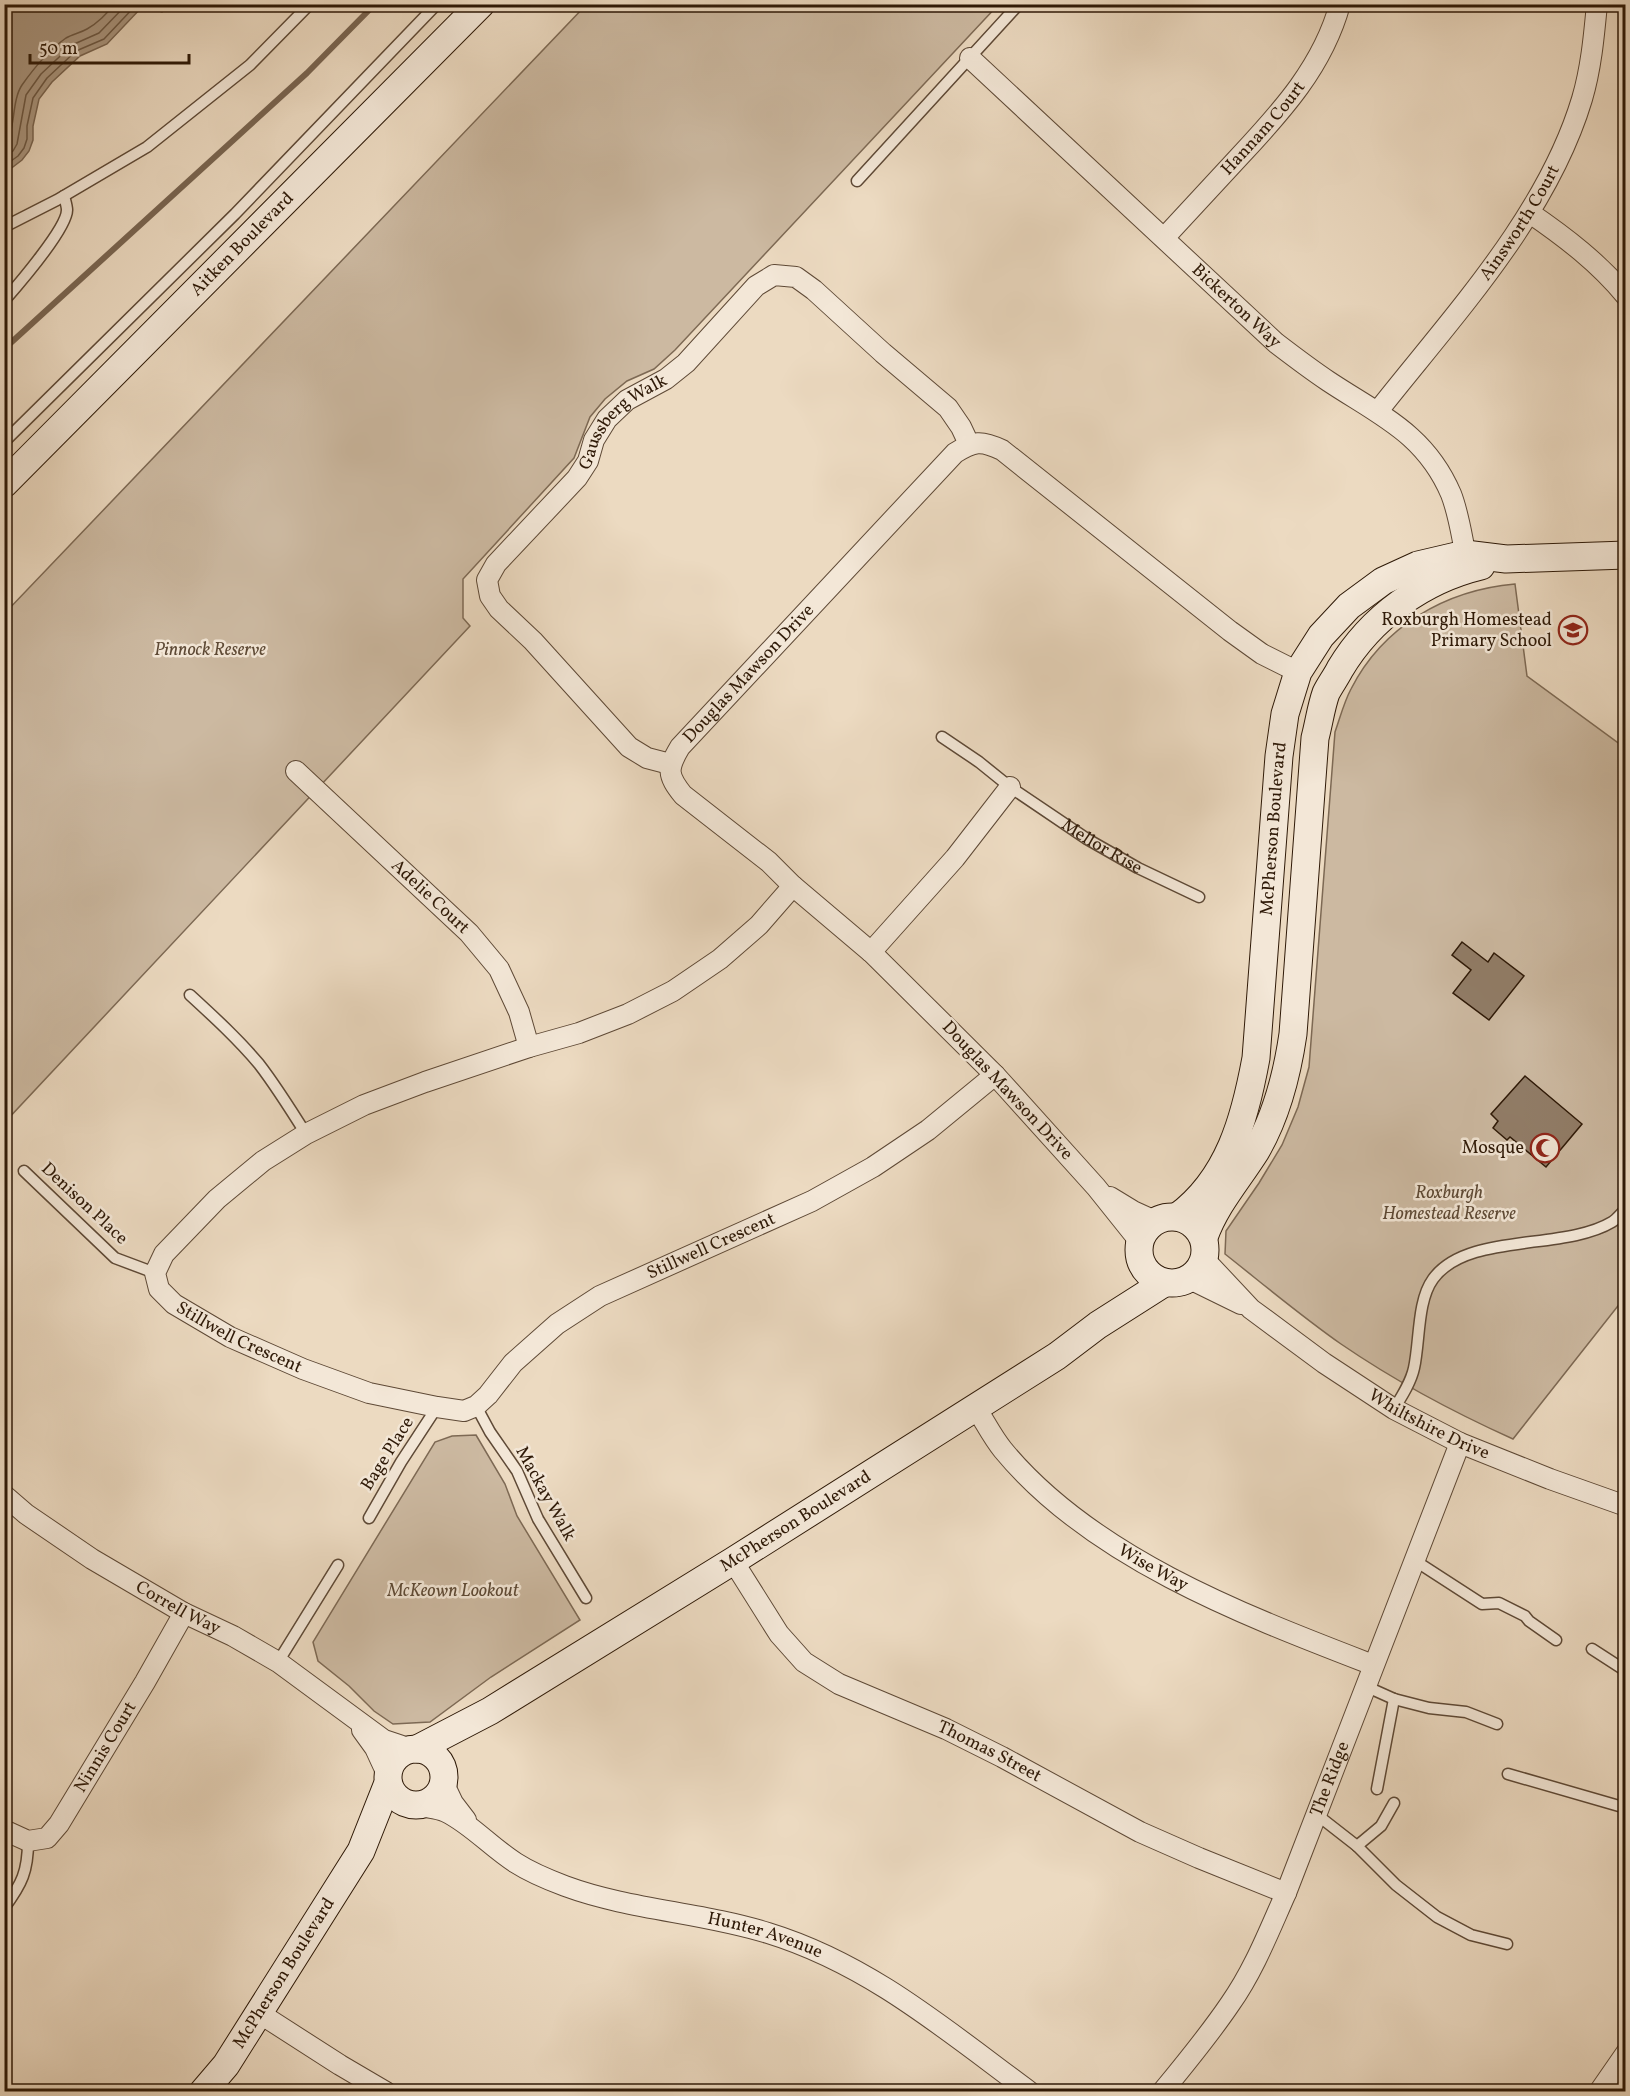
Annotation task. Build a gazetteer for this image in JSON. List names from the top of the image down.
{
  "streets": {
    "street": [
      "Hannam Court",
      "Ainsworth Court",
      "Aitken Boulevard",
      "Bickerton Way",
      "Gaussberg Walk",
      "Douglas Mawson Drive",
      "McPherson Boulevard",
      "Adelie Court",
      "Stillwell Crescent",
      "Whiltshire Drive",
      "Wise Way",
      "Correll Way",
      "Ninnis Court",
      "Thomas Street",
      "The Ridge",
      "Hunter Avenue"
    ],
    "lane": [
      "Mellor Rise",
      "Denison Place",
      "Bage Place",
      "Mackay Walk"
    ]
  },
  "crossings": [
    ["Hannam Court", "Bickerton Way"],
    ["Ainsworth Court", "Bickerton Way"],
    ["Bickerton Way", "McPherson Boulevard"],
    ["Gaussberg Walk", "Douglas Mawson Drive"],
    ["Douglas Mawson Drive", "McPherson Boulevard"],
    ["Douglas Mawson Drive", "Stillwell Crescent"],
    ["McPherson Boulevard", "Whiltshire Drive"],
    ["McPherson Boulevard", "Wise Way"],
    ["McPherson Boulevard", "Correll Way"],
    ["McPherson Boulevard", "Thomas Street"],
    ["McPherson Boulevard", "Hunter Avenue"],
    ["Denison Place", "Stillwell Crescent"],
    ["Stillwell Crescent", "Bage Place"],
    ["Stillwell Crescent", "Mackay Walk"],
    ["Whiltshire Drive", "The Ridge"],
    ["Wise Way", "The Ridge"],
    ["Correll Way", "Ninnis Court"],
    ["Correll Way", "Hunter Avenue"],
    ["Thomas Street", "The Ridge"]
  ],
  "parks": ["Pinnock Reserve", "Roxburgh Homestead Reserve", "McKeown Lookout"],
  "places": {
    "school or university": ["Roxburgh Homestead Primary School"],
    "mosque": ["Mosque"]
  },
  "scale_bar": "50 m"
}
